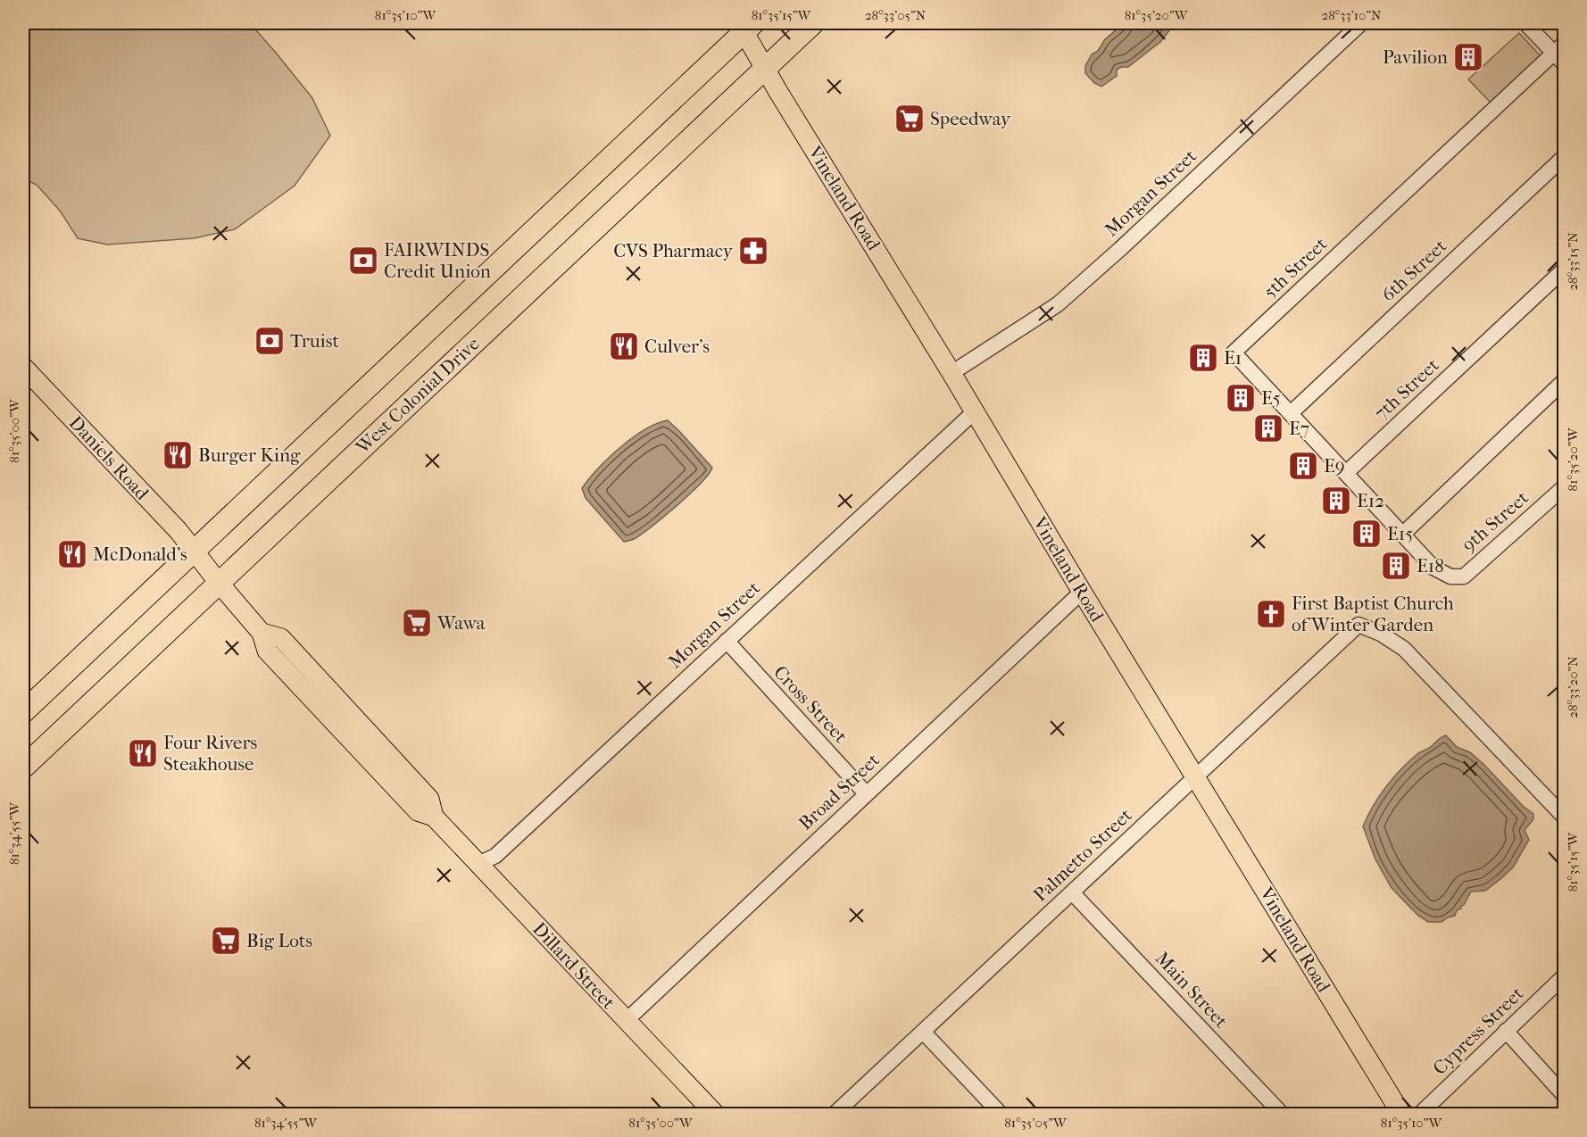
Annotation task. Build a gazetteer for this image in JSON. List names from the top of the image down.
{
  "streets": {
    "highway": ["West Colonial Drive"],
    "main road": ["Vineland Road", "Daniels Road", "Dillard Street"],
    "street": [
      "Morgan Street",
      "5th Street",
      "6th Street",
      "7th Street",
      "9th Street",
      "Cross Street",
      "Broad Street",
      "Palmetto Street",
      "Main Street",
      "Cypress Street"
    ]
  },
  "crossings": [
    ["Morgan Street", "Vineland Road"],
    ["Morgan Street", "Cross Street"],
    ["Morgan Street", "Dillard Street"],
    ["Vineland Road", "West Colonial Drive"],
    ["Vineland Road", "Broad Street"],
    ["Vineland Road", "Palmetto Street"],
    ["5th Street", "6th Street"],
    ["5th Street", "7th Street"],
    ["5th Street", "9th Street"],
    ["West Colonial Drive", "Dillard Street"],
    ["Daniels Road", "Dillard Street"],
    ["Cross Street", "Broad Street"],
    ["Broad Street", "Dillard Street"],
    ["Palmetto Street", "Main Street"]
  ],
  "places": {
    "building": [
      "Pavilion",
      "E1",
      "E5",
      "E7",
      "E9",
      "E12",
      "E15",
      "E18"
    ],
    "supermarket": ["Speedway", "Wawa", "Big Lots"],
    "pharmacy": ["CVS Pharmacy"],
    "bank": ["FAIRWINDS Credit Union", "Truist"],
    "restaurant": [
      "Culver's",
      "Burger King",
      "McDonald's",
      "Four Rivers Steakhouse"
    ],
    "church": ["First Baptist Church of Winter Garden"]
  },
  "coordinates": [
    "81°35'10\"W",
    "81°35'15\"W",
    "28°33'05\"N",
    "81°35'20\"W",
    "28°33'10\"N",
    "28°33'15\"N",
    "81°35'00\"W",
    "28°33'20\"N",
    "81°34'55\"W",
    "81°35'05\"W"
  ]
}
